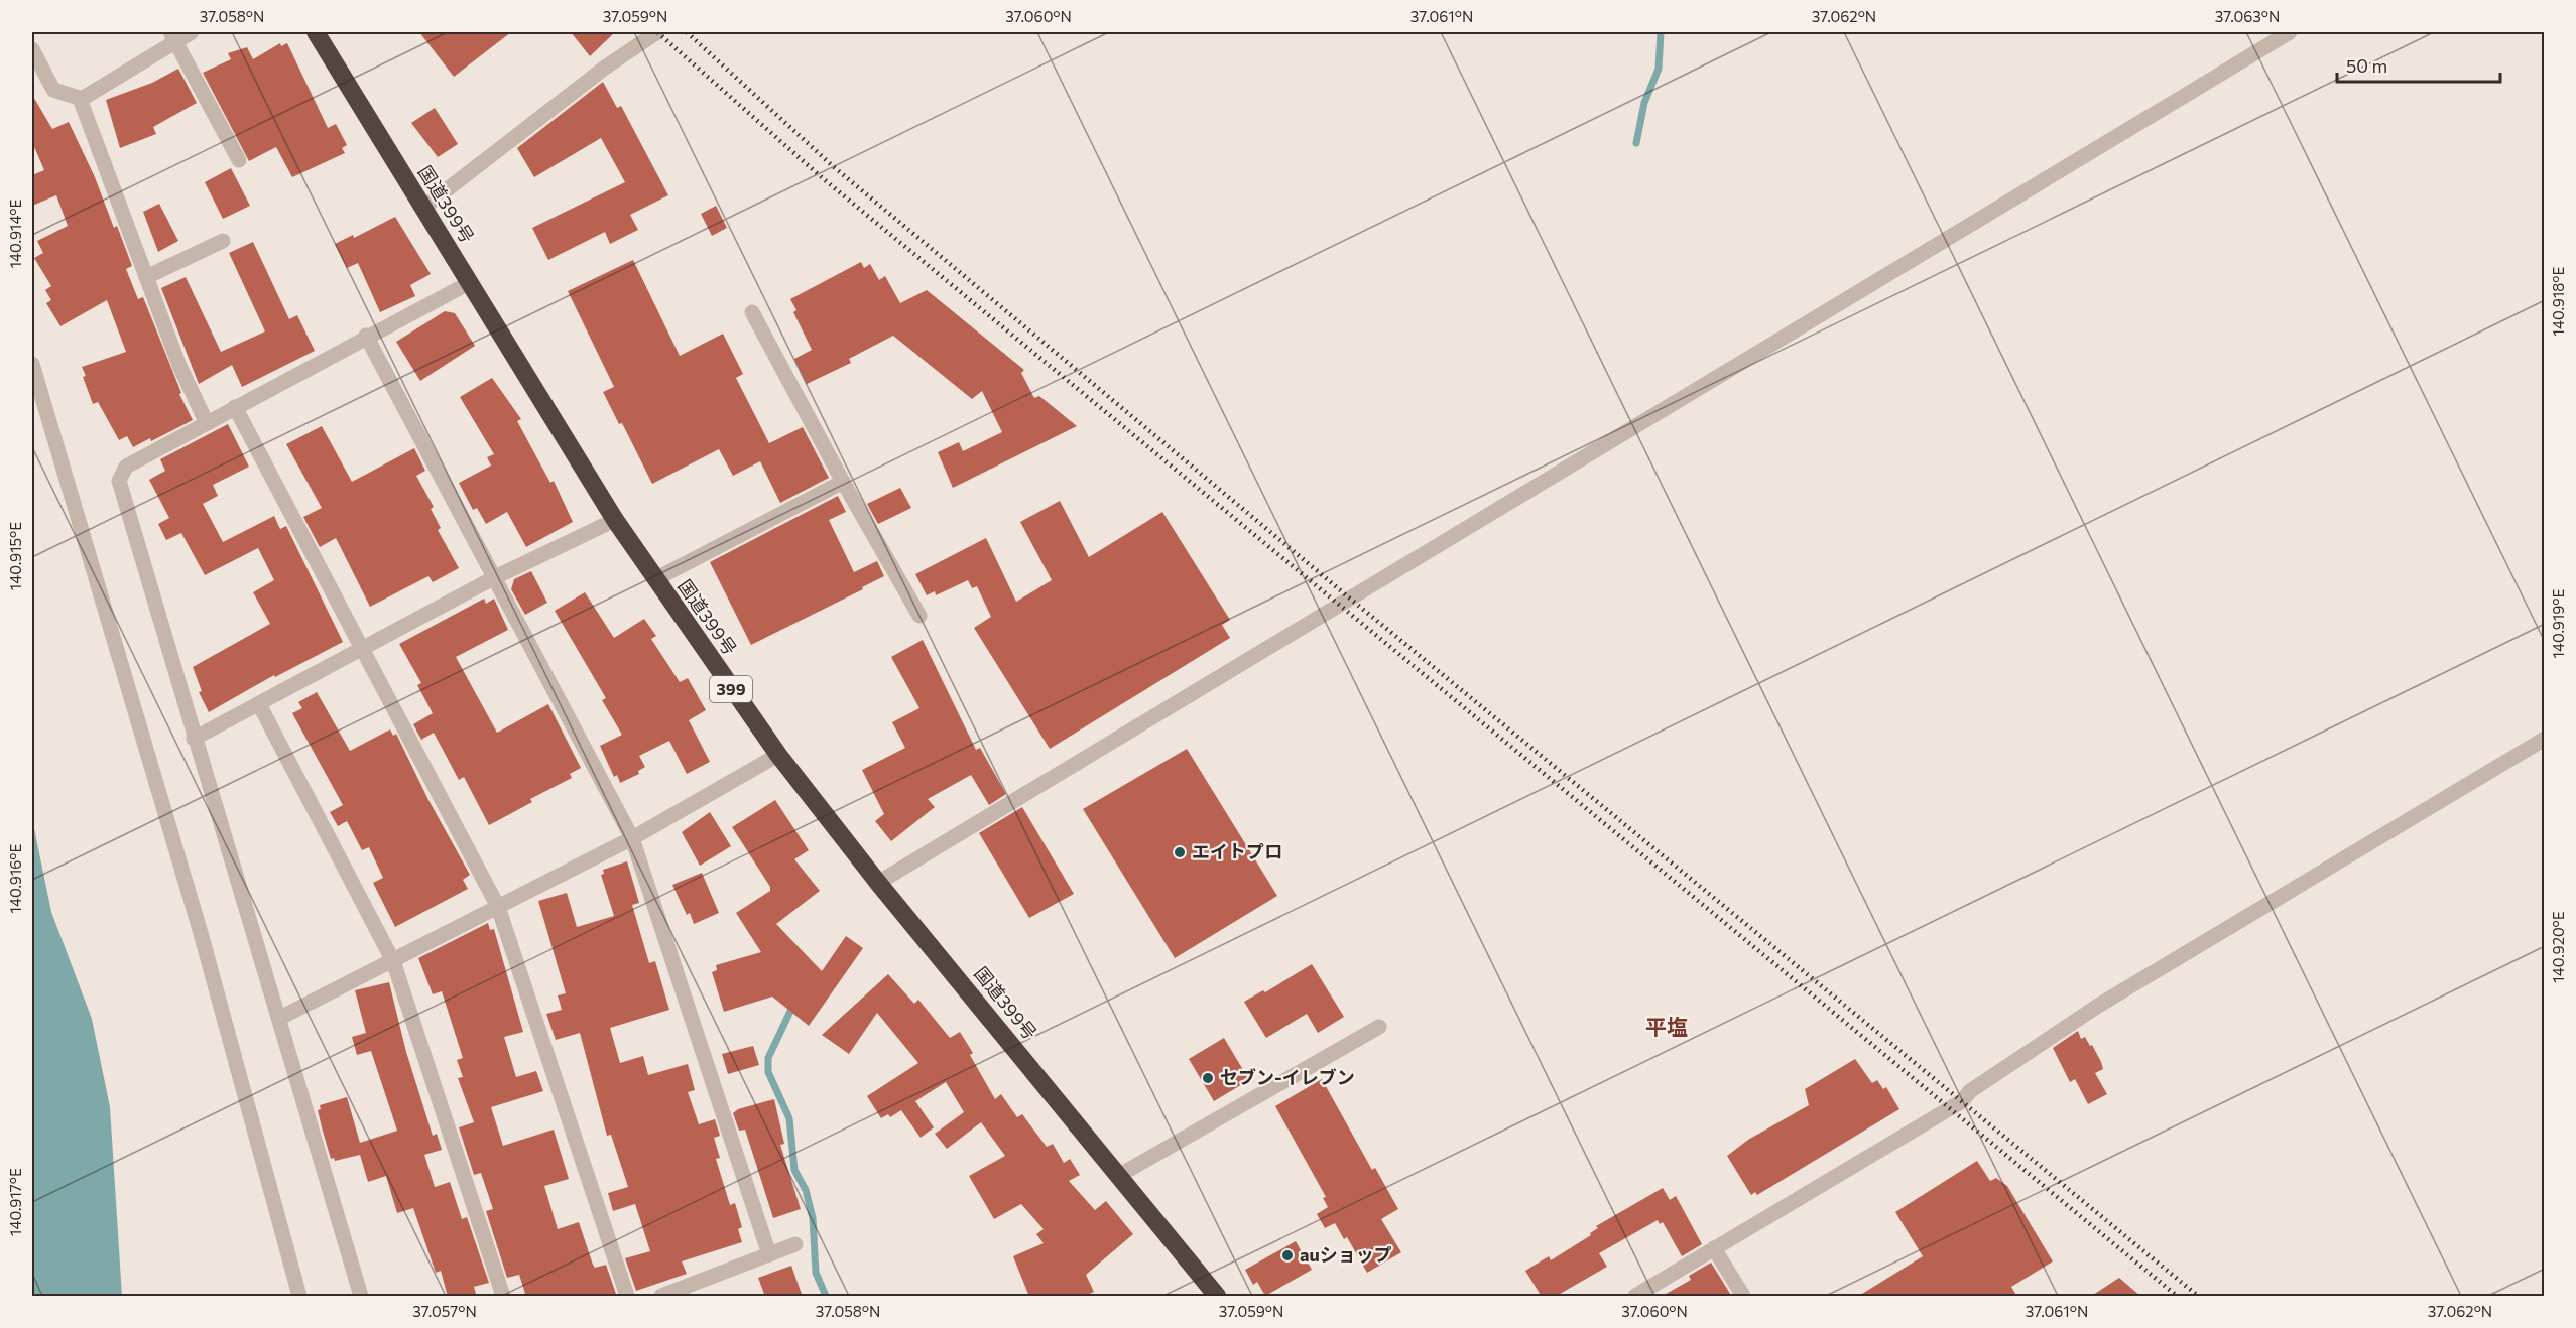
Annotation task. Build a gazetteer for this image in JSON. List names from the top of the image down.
{
  "streets": {
    "highway": ["国道399号", "399"]
  },
  "districts": ["平塩"],
  "places": ["エイトプロ", "セブン-イレブン", "auショップ"],
  "scale_bar": "50 m",
  "coordinates": [
    "37.058°N",
    "37.059°N",
    "37.060°N",
    "37.061°N",
    "37.062°N",
    "37.063°N",
    "140.914°E",
    "140.918°E",
    "140.915°E",
    "140.919°E",
    "140.916°E",
    "140.920°E",
    "140.917°E",
    "37.057°N"
  ]
}
